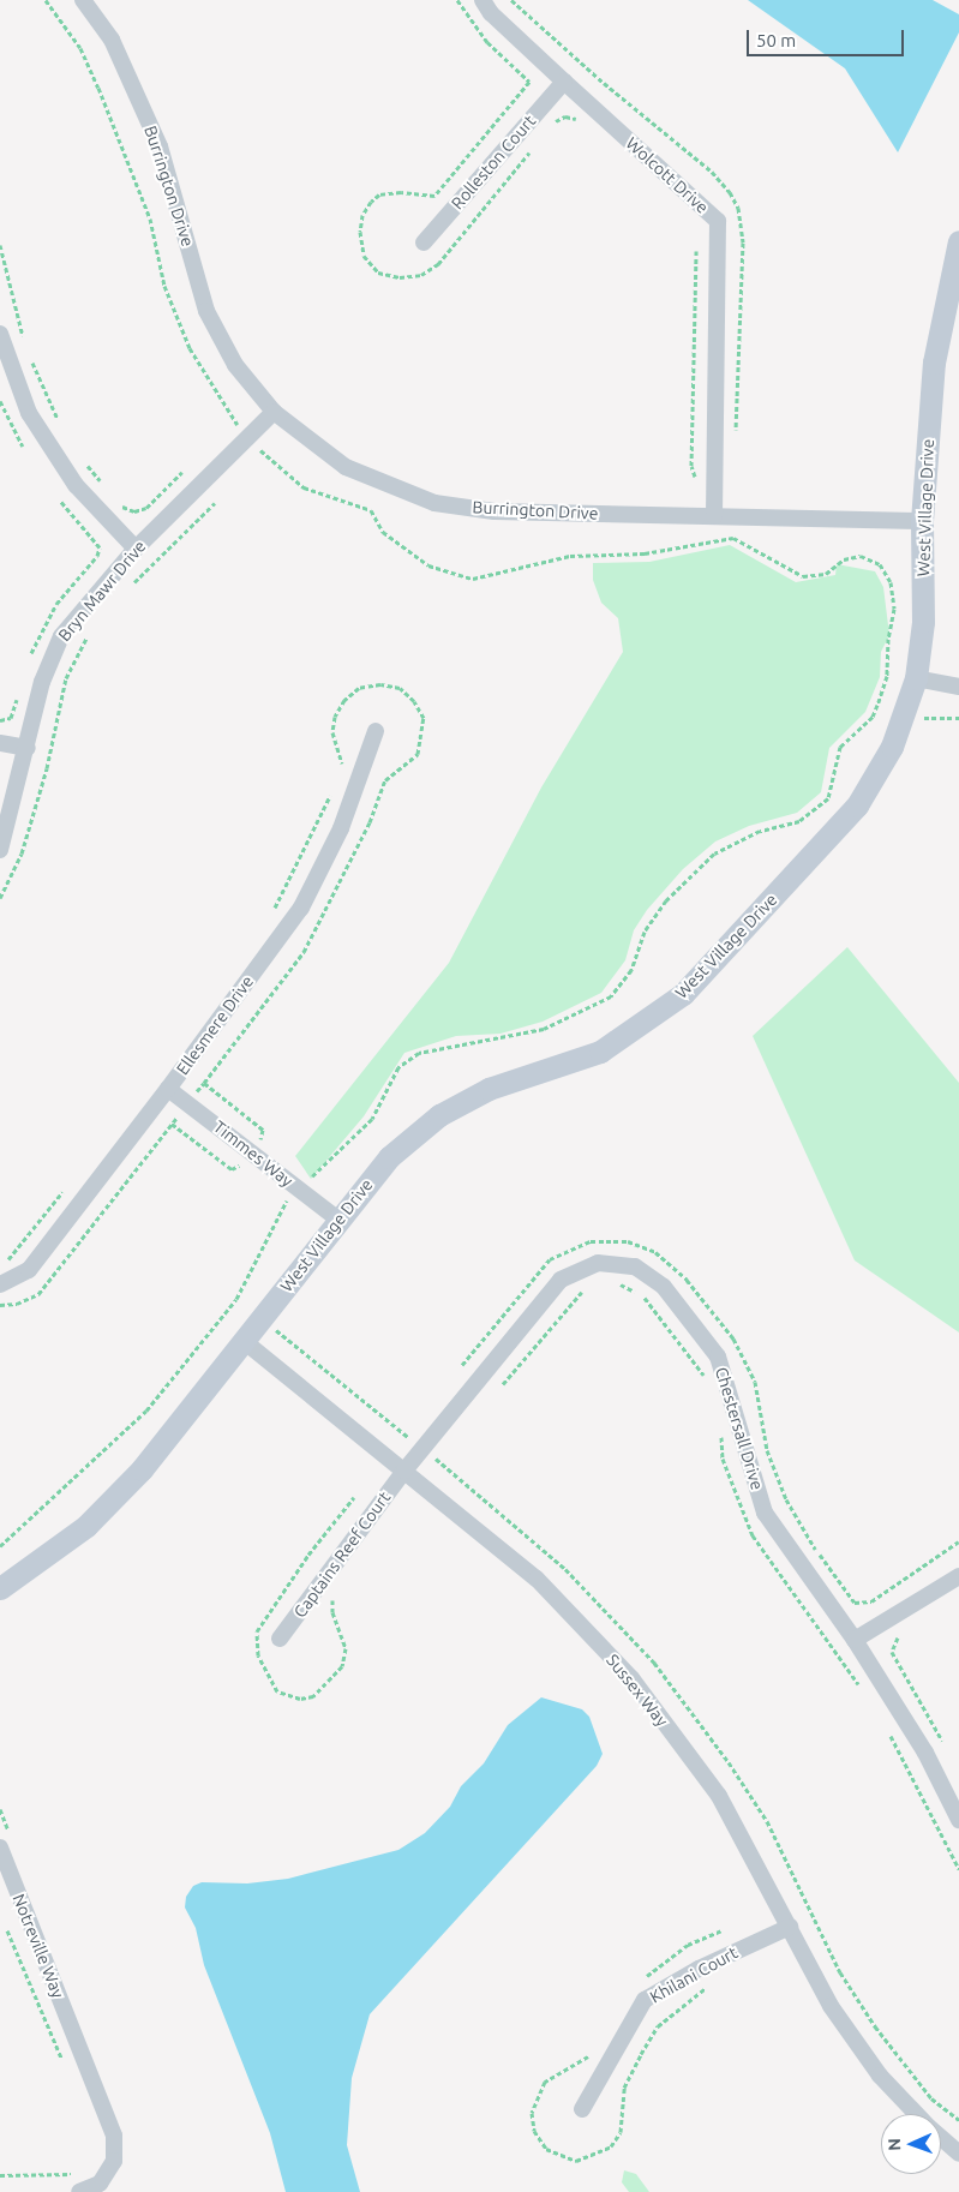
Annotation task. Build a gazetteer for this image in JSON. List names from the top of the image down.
{
  "streets": {
    "street": [
      "Rolleston Court",
      "Wolcott Drive",
      "Burrington Drive",
      "West Village Drive",
      "Bryn Mawr Drive",
      "Ellesmere Drive",
      "Timmes Way",
      "Chestersall Drive",
      "Captains Reef Court",
      "Sussex Way",
      "Notreville Way",
      "Khilani Court"
    ]
  },
  "crossings": [
    ["Rolleston Court", "Wolcott Drive"],
    ["Wolcott Drive", "Burrington Drive"],
    ["Burrington Drive", "West Village Drive"],
    ["Burrington Drive", "Bryn Mawr Drive"],
    ["West Village Drive", "Timmes Way"],
    ["West Village Drive", "Sussex Way"],
    ["Ellesmere Drive", "Timmes Way"],
    ["Chestersall Drive", "Captains Reef Court"],
    ["Chestersall Drive", "Sussex Way"],
    ["Captains Reef Court", "Sussex Way"],
    ["Sussex Way", "Khilani Court"]
  ],
  "scale_bar": "50 m",
  "north": "left"
}
